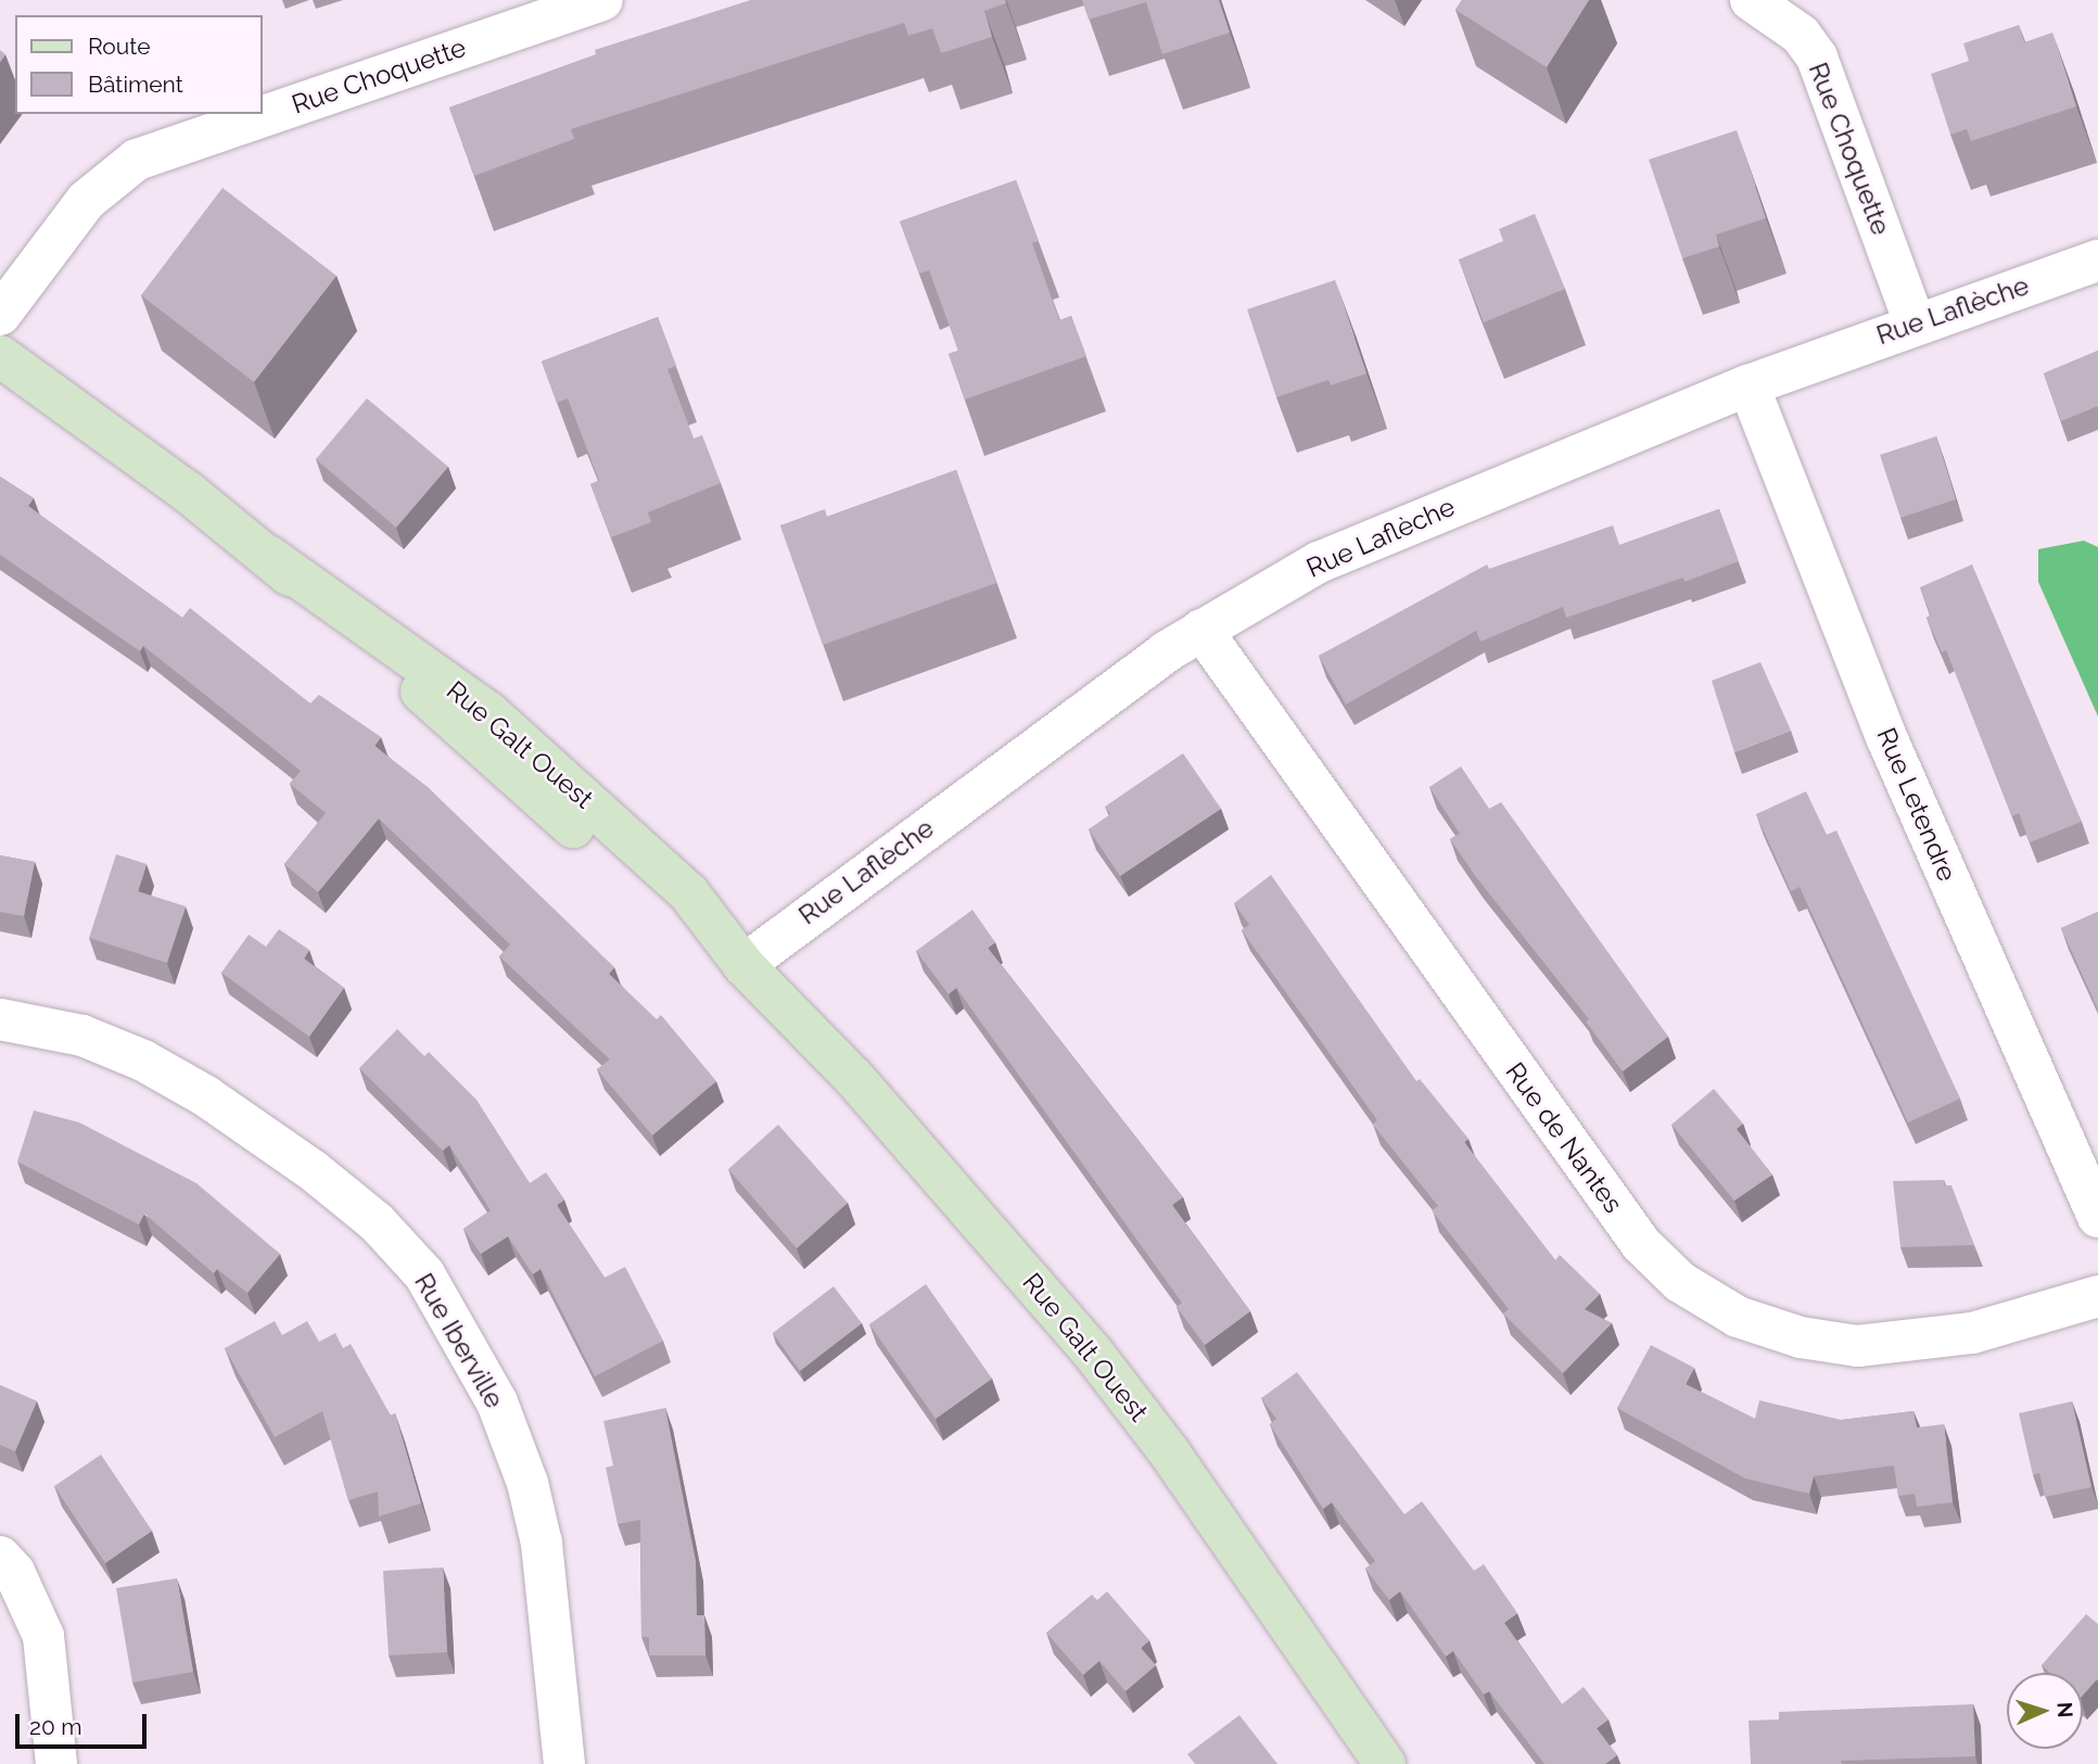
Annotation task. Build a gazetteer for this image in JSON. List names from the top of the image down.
{
  "streets": {
    "street": [
      "Rue Choquette",
      "Rue Laflèche",
      "Rue Galt Ouest",
      "Rue Letendre",
      "Rue de Nantes",
      "Rue Iberville"
    ]
  },
  "crossings": [
    ["Rue Choquette", "Rue Laflèche"],
    ["Rue Laflèche", "Rue Galt Ouest"],
    ["Rue Laflèche", "Rue Letendre"],
    ["Rue Laflèche", "Rue de Nantes"]
  ],
  "legend": ["Route", "Bâtiment"],
  "scale_bar": "20 m",
  "north": "right"
}
